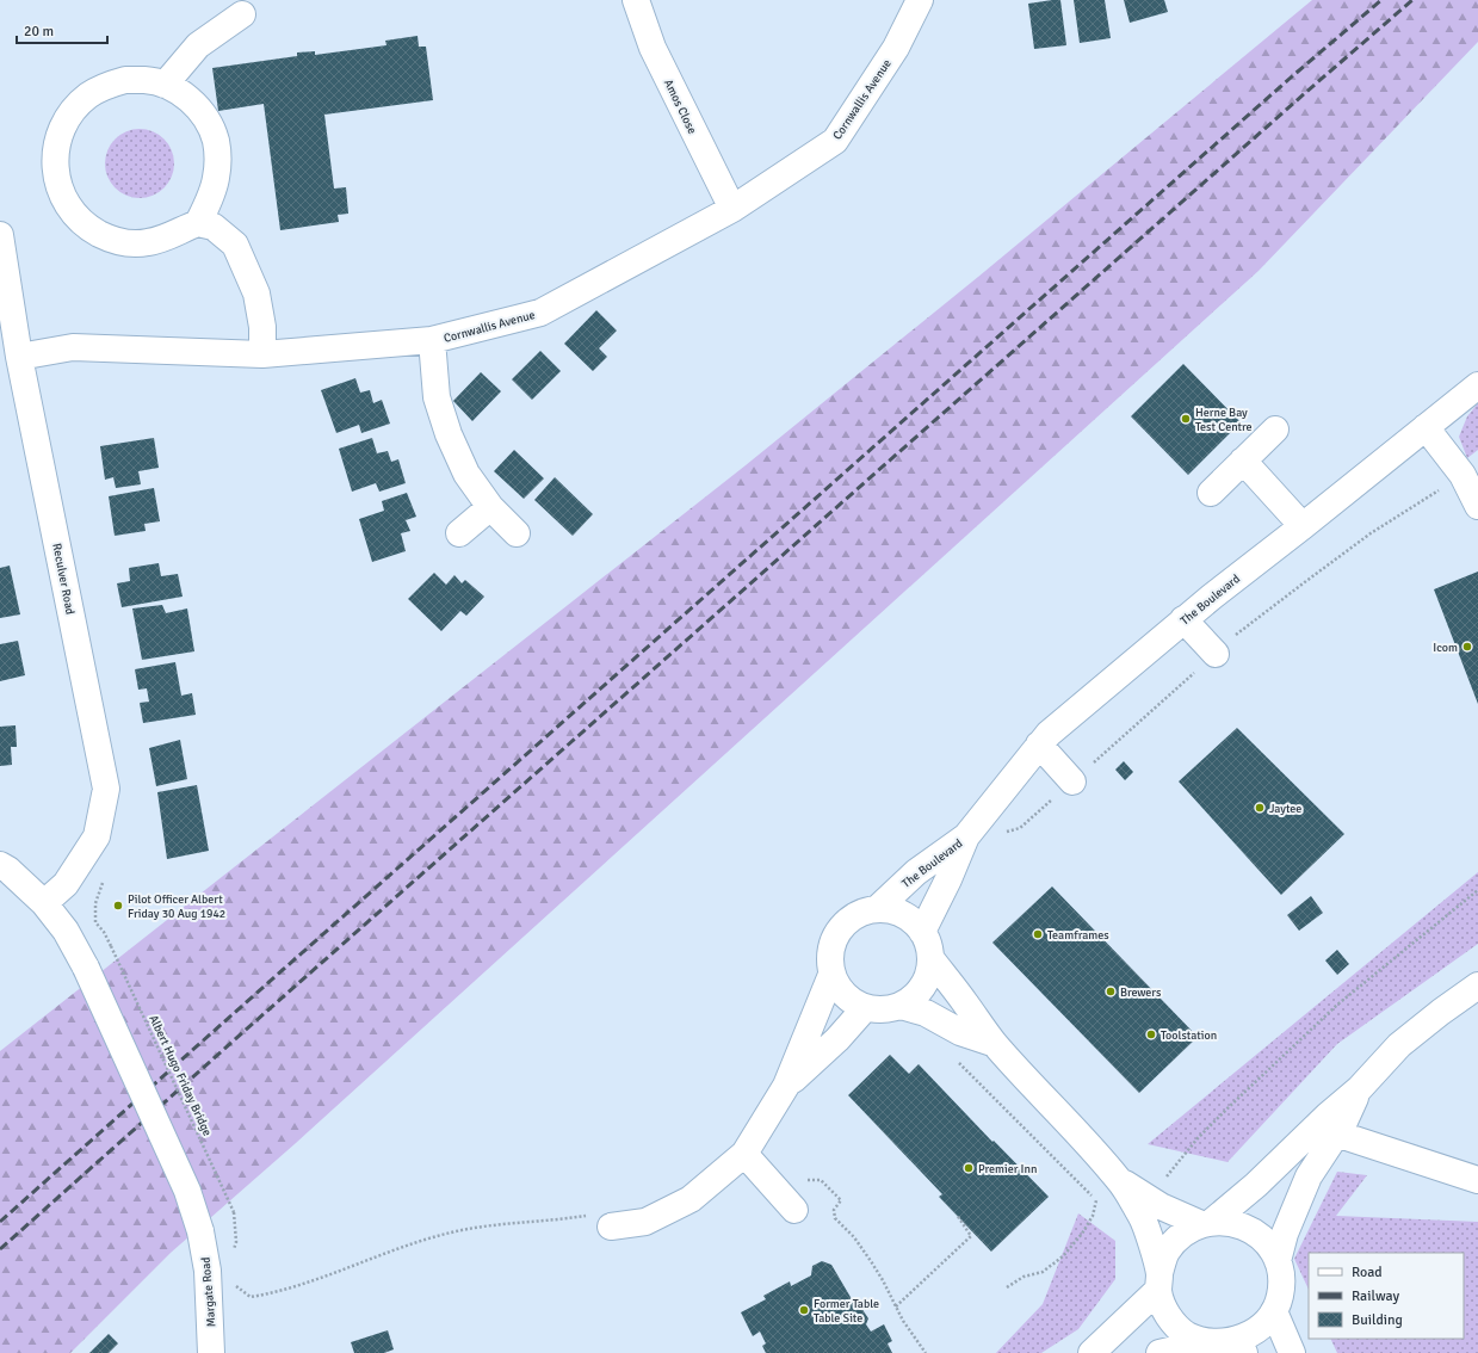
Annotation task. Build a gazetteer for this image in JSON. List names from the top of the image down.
{
  "streets": {
    "main road": [
      "Cornwallis Avenue",
      "Amos Close",
      "Reculver Road",
      "The Boulevard",
      "Margate Road"
    ],
    "path": ["Albert Hugo Friday Bridge"]
  },
  "crossings": [
    ["Cornwallis Avenue", "Amos Close"],
    ["Cornwallis Avenue", "Reculver Road"],
    ["Reculver Road", "Margate Road"],
    ["Albert Hugo Friday Bridge", "Margate Road"]
  ],
  "places": [
    "Herne Bay Test Centre",
    "Icom",
    "Jaytee",
    "Pilot Officer Albert Friday 30 Aug 1942",
    "Teamframes",
    "Brewers",
    "Toolstation",
    "Premier Inn",
    "Former Table Table Site"
  ],
  "legend": ["Road", "Railway", "Building"],
  "scale_bar": "20 m"
}
